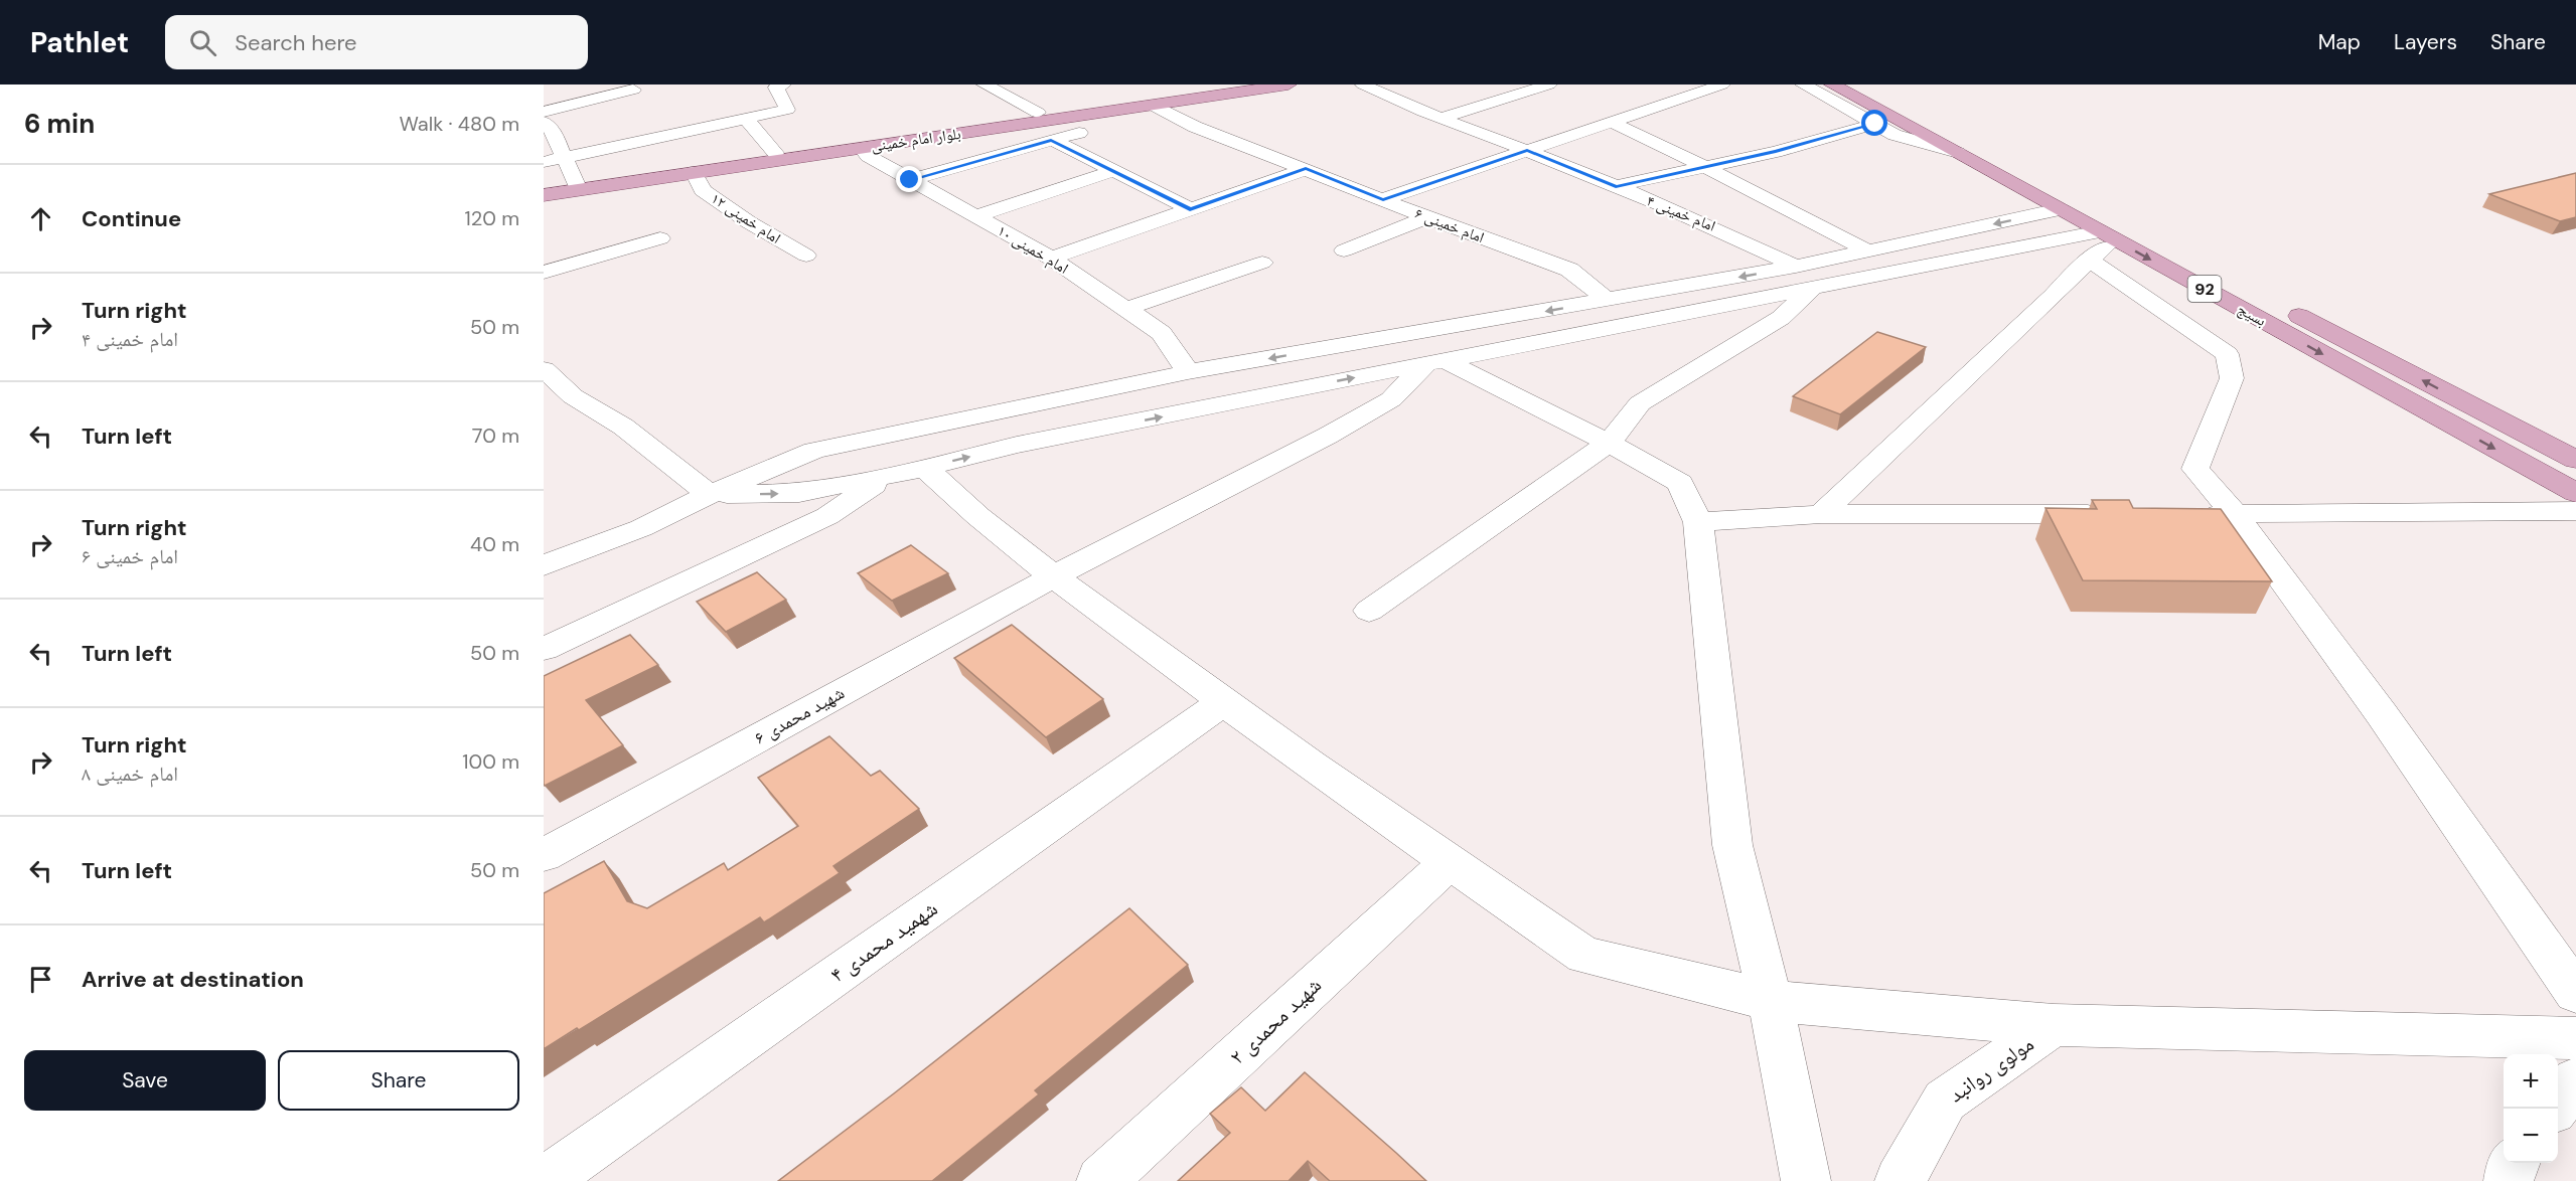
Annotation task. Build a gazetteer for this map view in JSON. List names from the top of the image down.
{
  "streets": {
    "main road": ["بلوار امام خمینی", "92", "بسیج"],
    "street": [
      "امام خمینی ۴",
      "امام خمینی ۱۲",
      "امام خمینی ۶",
      "امام خمینی ۱۰",
      "شهید محمدی ۶",
      "شهمید محمدی ۴",
      "شهید محمدی ۲",
      "مولوی روانبد"
    ]
  },
  "crossings": [
    ["بلوار امام خمینی", "امام خمینی ۱۲"],
    ["بلوار امام خمینی", "امام خمینی ۶"],
    ["بلوار امام خمینی", "امام خمینی ۱۰"]
  ],
  "page": {
    "header": "Pathlet",
    "search": "Search here",
    "nav": ["Map", "Layers", "Share"],
    "heading": ["6 min", "Walk · 480 m"],
    "list": [
      ["Continue", "120 m"],
      ["Turn right", "امام خمینی ۴", "50 m"],
      ["Turn left", "70 m"],
      ["Turn right", "امام خمینی ۶", "40 m"],
      ["Turn left", "50 m"],
      ["Turn right", "امام خمینی ۸", "100 m"],
      ["Turn left", "50 m"],
      "Arrive at destination"
    ],
    "buttons": ["Save", "Share"],
    "map_buttons": ["+", "−"]
  }
}
